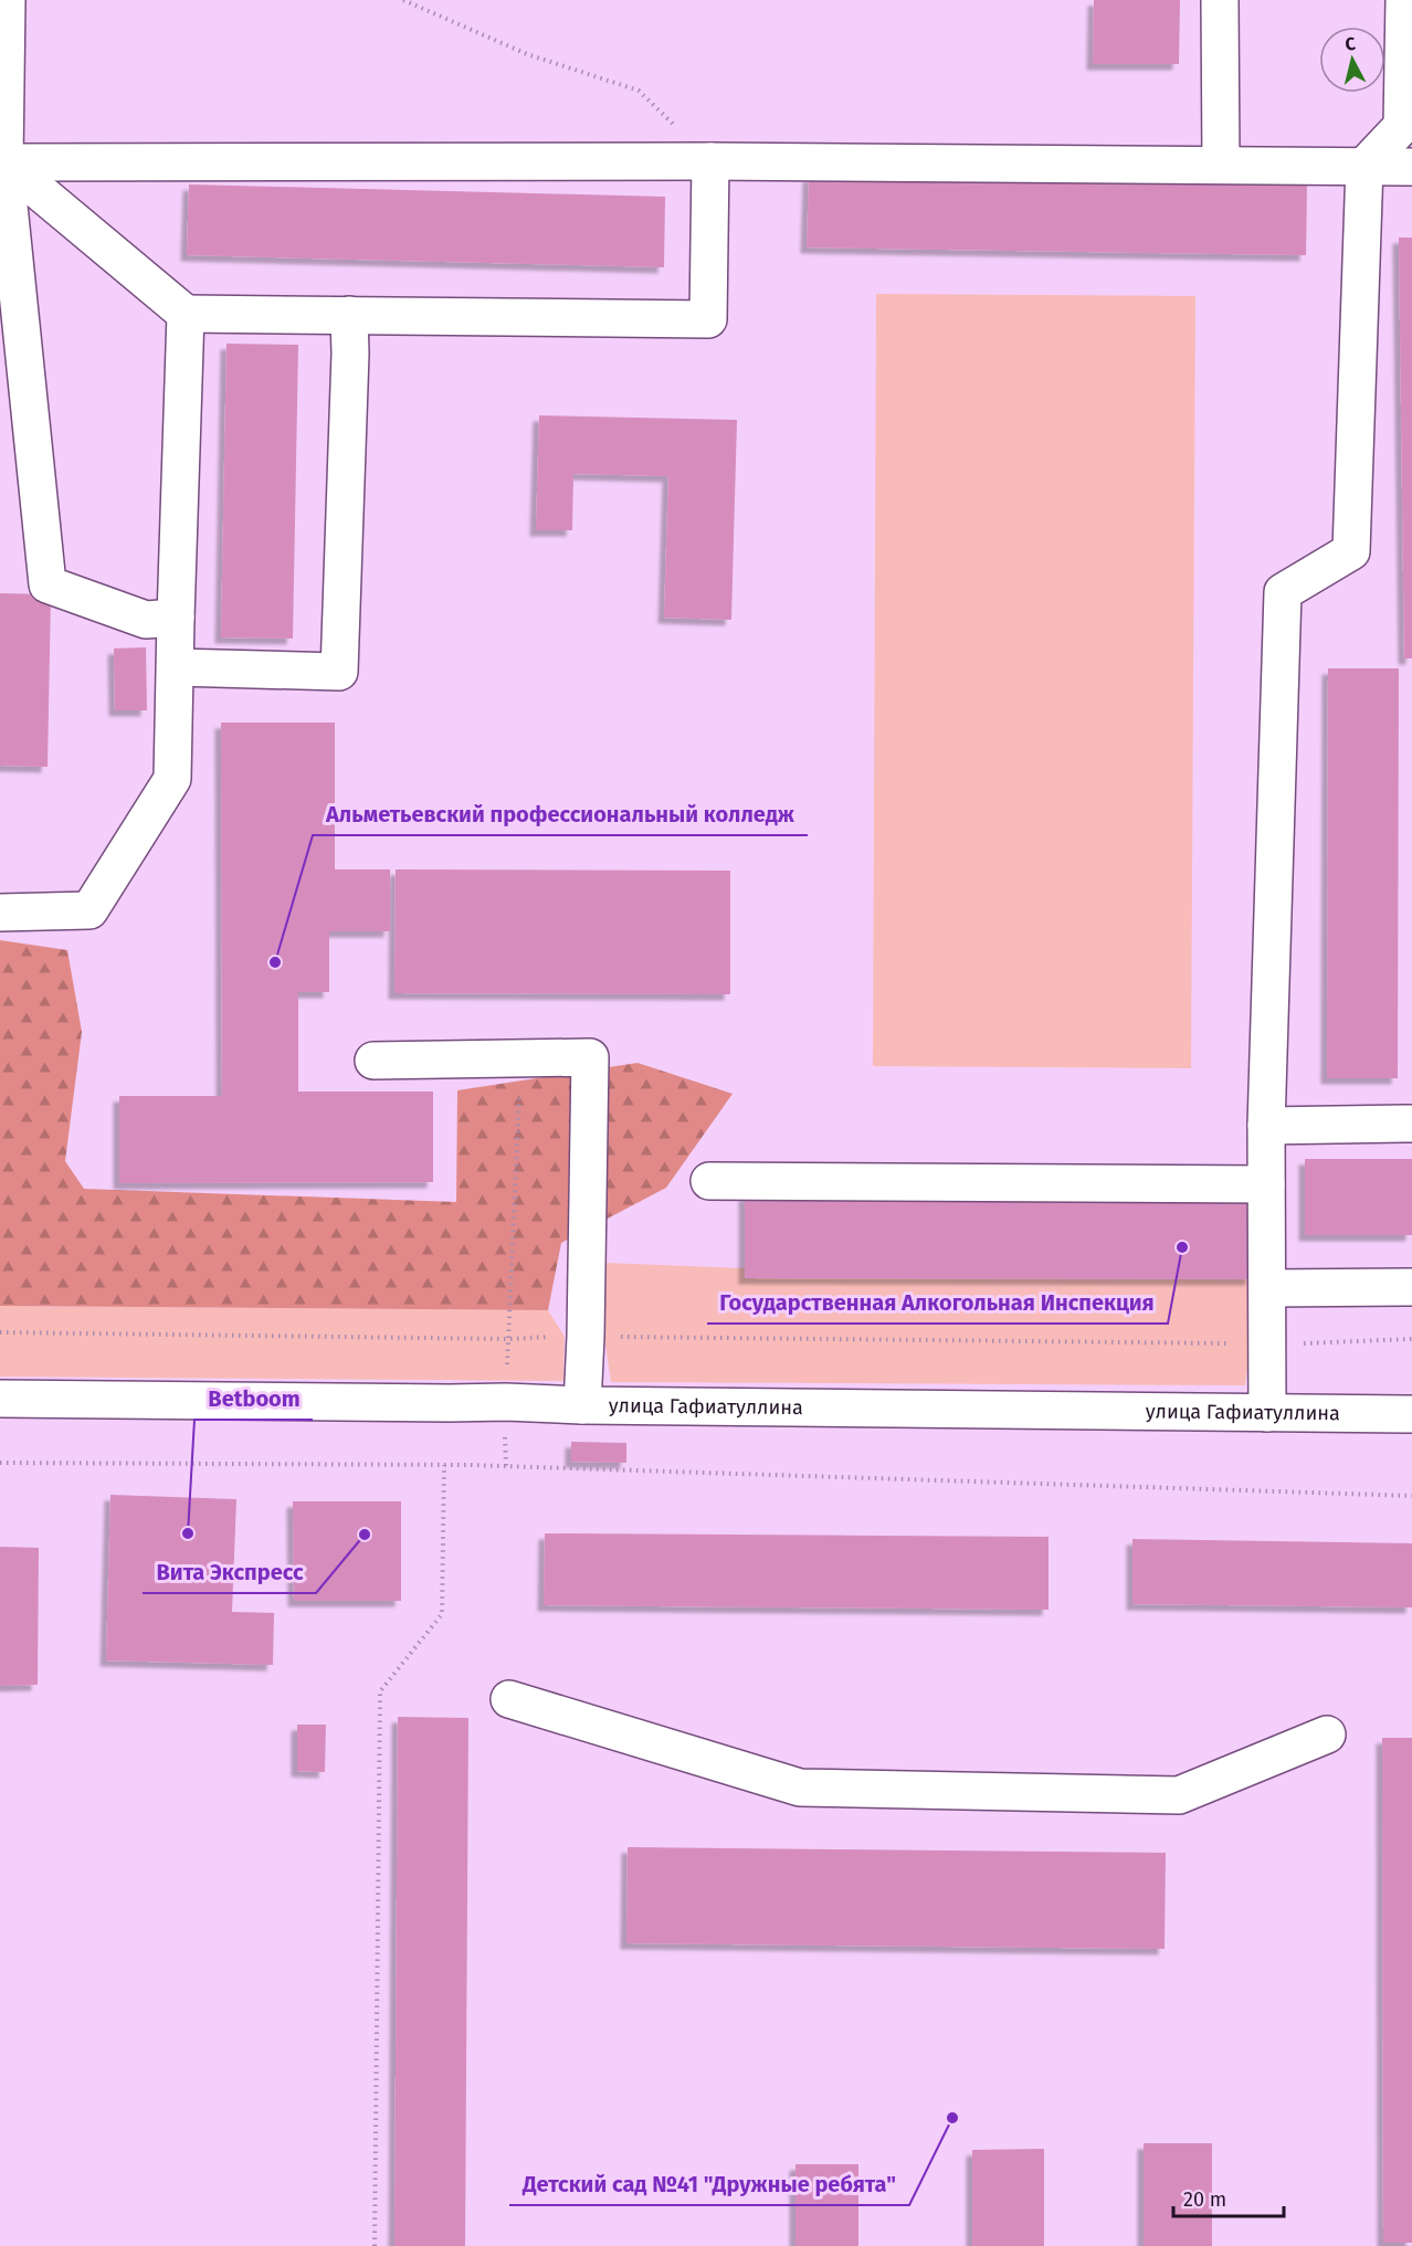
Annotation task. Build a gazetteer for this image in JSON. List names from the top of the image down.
{
  "streets": {
    "street": ["улица Гафиатуллина"]
  },
  "places": [
    "Альметьевский профессиональный колледж",
    "Государственная Алкогольная Инспекция",
    "Betboom",
    "Вита Экспресс",
    "Детский сад №41 \"Дружные ребята\""
  ],
  "scale_bar": "20 m",
  "north": "top"
}
